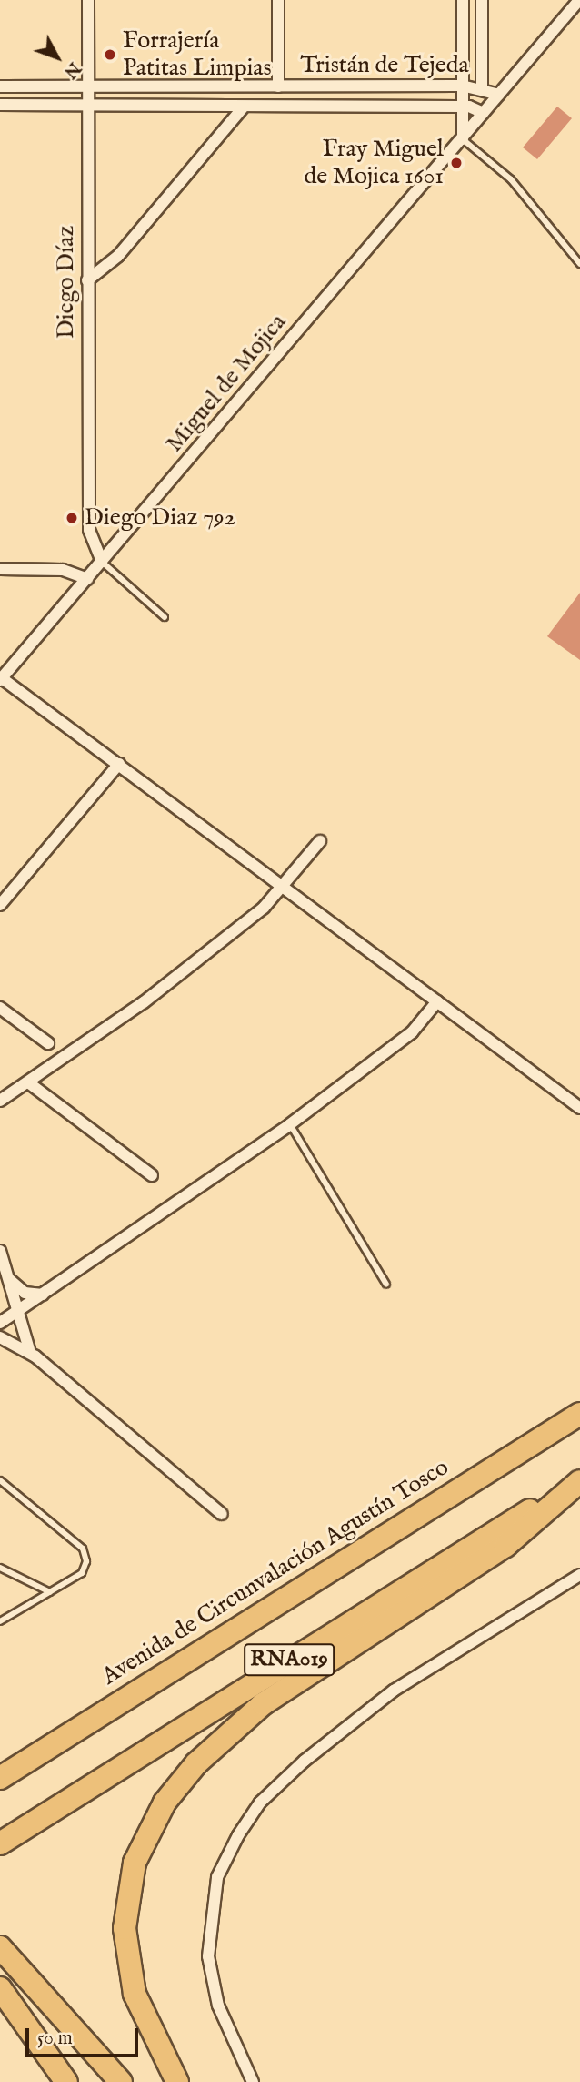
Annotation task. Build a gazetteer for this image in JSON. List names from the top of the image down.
{
  "streets": {
    "highway": ["Avenida de Circunvalación Agustín Tosco", "RNA019"],
    "street": ["Tristán de Tejeda", "Diego Díaz", "Miguel de Mojica"]
  },
  "crossings": [
    ["Tristán de Tejeda", "Diego Díaz"],
    ["Tristán de Tejeda", "Miguel de Mojica"],
    ["Diego Díaz", "Miguel de Mojica"]
  ],
  "places": ["Forrajería Patitas Limpias", "Fray Miguel de Mojica 1601", "Diego Diaz 792"],
  "scale_bar": "50 m",
  "north": "bottom right"
}
